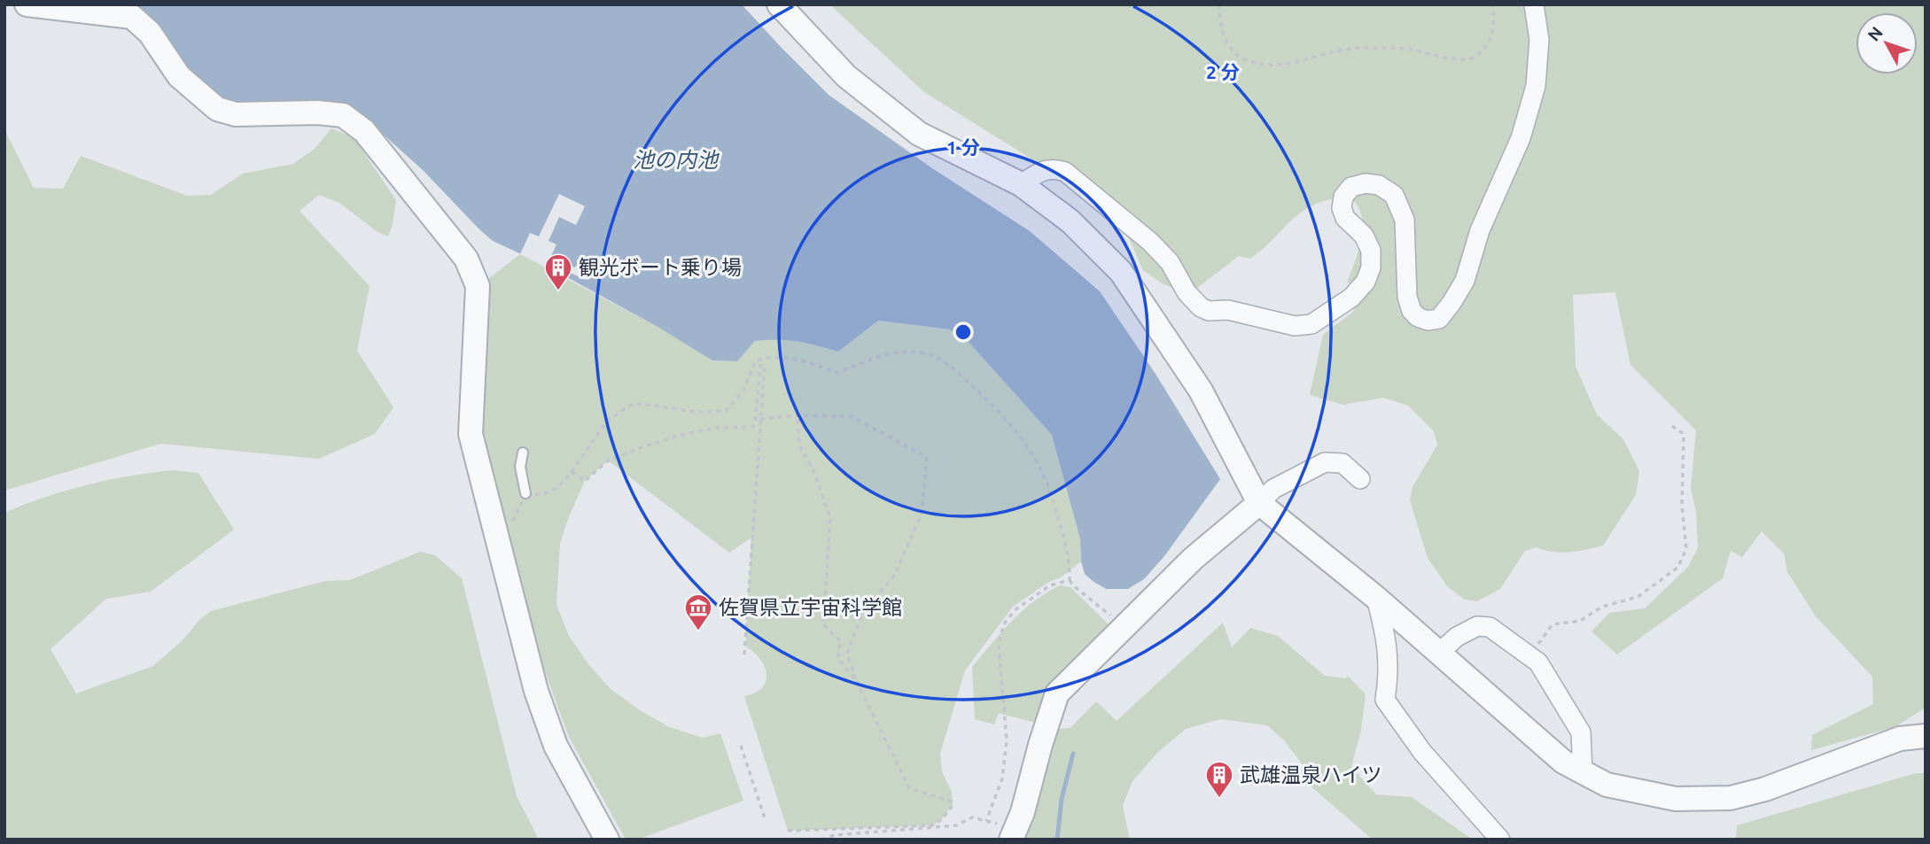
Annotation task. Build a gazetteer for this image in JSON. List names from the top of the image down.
{
  "water": ["池の内池"],
  "places": {
    "building": ["観光ボート乗り場", "武雄温泉ハイツ"],
    "museum": ["佐賀県立宇宙科学館"]
  },
  "north": "top left",
  "rings": ["2 分", "1 分"]
}
